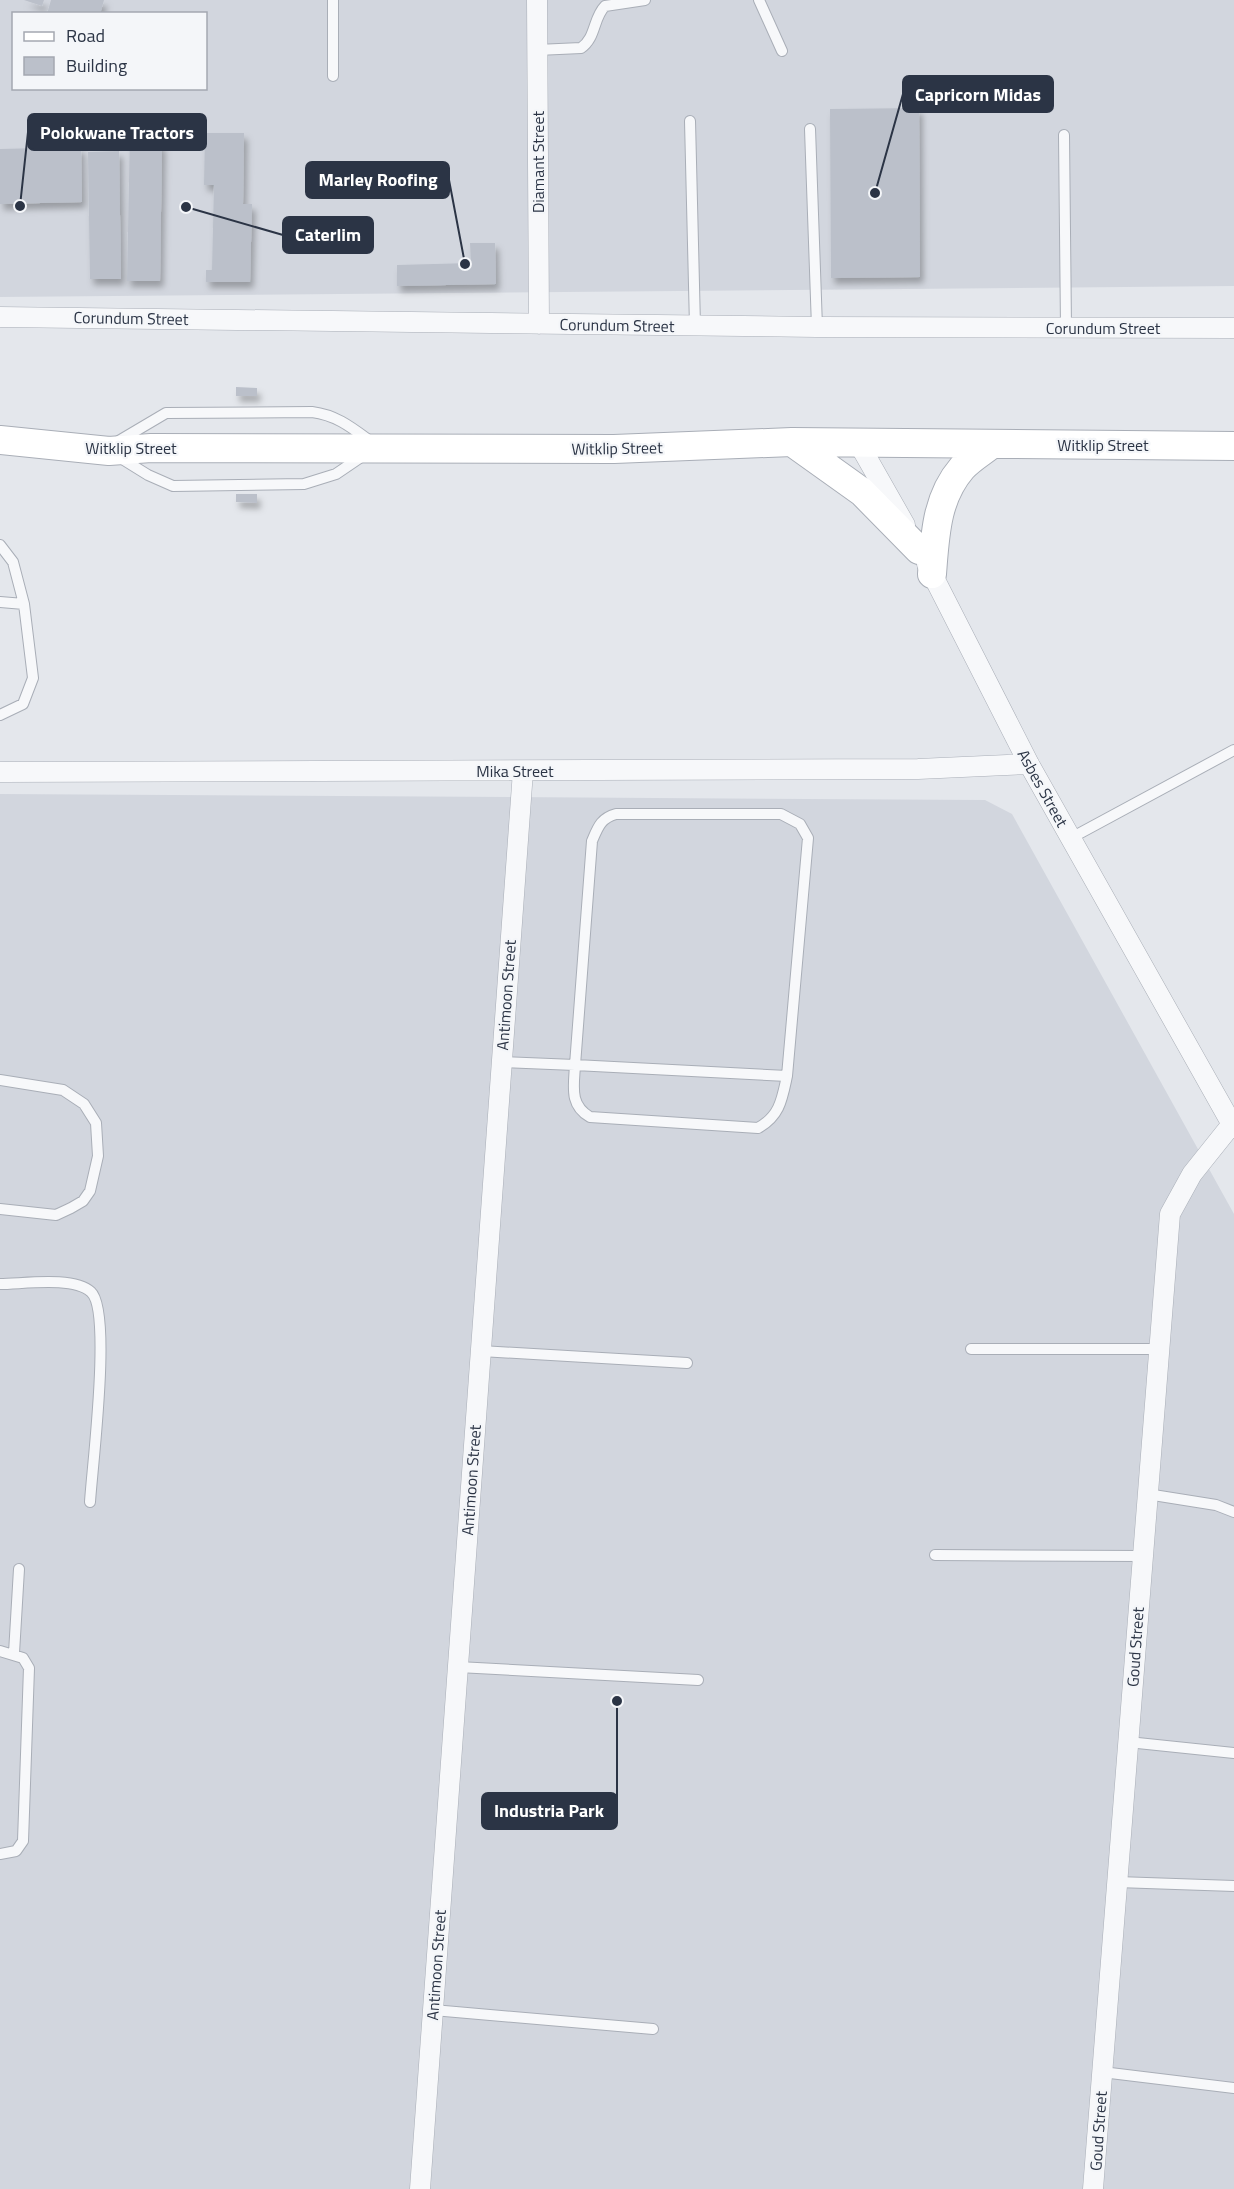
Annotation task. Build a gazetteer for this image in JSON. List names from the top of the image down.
{
  "streets": {
    "main road": ["Witklip Street"],
    "street": [
      "Diamant Street",
      "Corundum Street",
      "Mika Street",
      "Asbes Street",
      "Antimoon Street",
      "Goud Street"
    ]
  },
  "crossings": [
    ["Diamant Street", "Corundum Street"],
    ["Witklip Street", "Asbes Street"],
    ["Mika Street", "Asbes Street"],
    ["Mika Street", "Antimoon Street"],
    ["Asbes Street", "Goud Street"]
  ],
  "places": [
    "Capricorn Midas",
    "Polokwane Tractors",
    "Caterlim",
    "Marley Roofing",
    "Industria Park"
  ],
  "legend": ["Road", "Building"]
}
